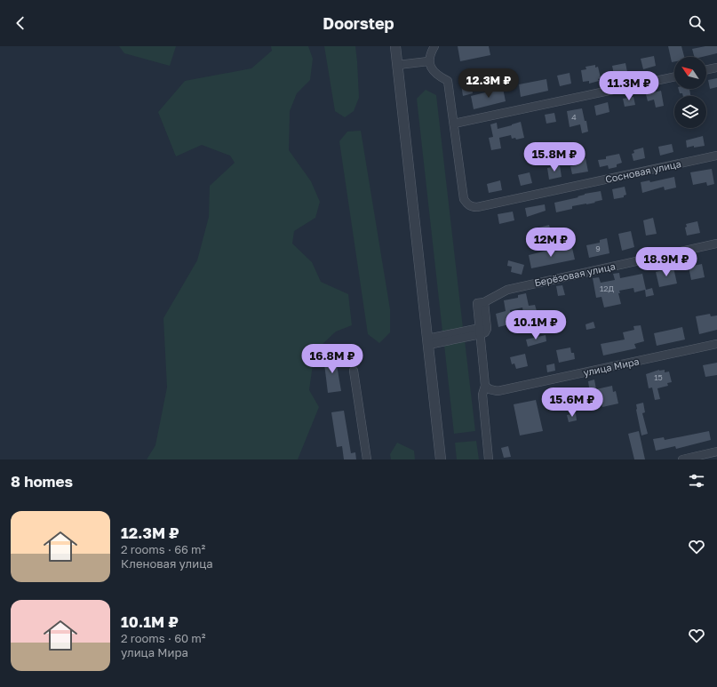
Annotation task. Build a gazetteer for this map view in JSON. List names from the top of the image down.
{
  "streets": {
    "street": ["Сосновая улица", "Берёзовая улица", "улица Мира"]
  },
  "house_numbers": [
    "4",
    "9",
    "12Д",
    "15"
  ],
  "north": "top left",
  "page": {
    "header": "Doorstep",
    "price": [
      "12.3M ₽",
      "11.3M ₽",
      "15.8M ₽",
      "12M ₽",
      "18.9M ₽",
      "10.1M ₽",
      "16.8M ₽",
      "15.6M ₽"
    ],
    "heading": "8 homes",
    "list": [
      {
        "name": "12.3M ₽",
        "note": "2 rooms · 66 m² · Кленовая улица"
      },
      {
        "name": "10.1M ₽",
        "note": "2 rooms · 60 m² · улица Мира"
      }
    ]
  }
}
